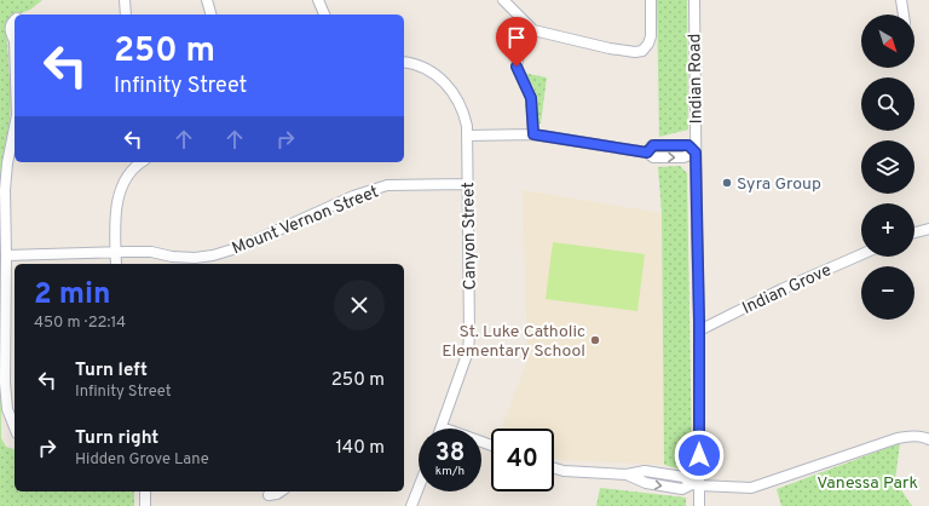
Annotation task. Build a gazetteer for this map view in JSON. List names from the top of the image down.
{
  "streets": {
    "street": [
      "Indian Road",
      "Mount Vernon Street",
      "Canyon Street",
      "Indian Grove"
    ]
  },
  "crossings": [
    ["Indian Road", "Indian Grove"],
    ["Mount Vernon Street", "Canyon Street"]
  ],
  "parks": ["Vanessa Park"],
  "places": ["Syra Group", "St. Luke Catholic Elementary School"],
  "north": "bottom right",
  "page": {
    "map_buttons": ["+", "−"],
    "turn": ["250 m", "Infinity Street"],
    "heading": ["2 min", "450 m · 22:14"],
    "list": [
      {
        "name": "Turn left",
        "note": "Infinity Street",
        "value": "250 m"
      },
      {
        "name": "Turn right",
        "note": "Hidden Grove Lane",
        "value": "140 m"
      }
    ],
    "speed": "38 km/h",
    "limit": "40"
  }
}
